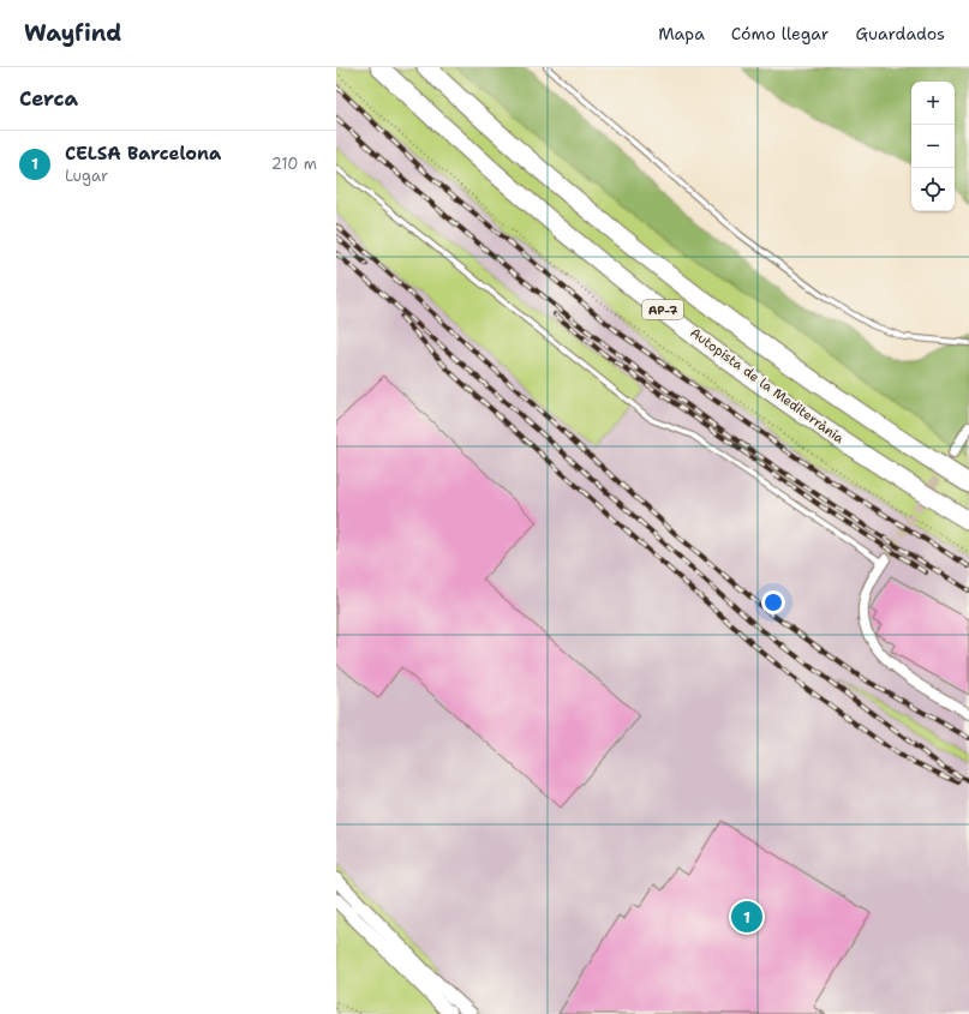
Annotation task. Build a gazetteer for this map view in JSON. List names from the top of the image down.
{
  "streets": {
    "highway": ["AP-7", "Autopista de la Mediterrània"]
  },
  "page": {
    "header": "Wayfind",
    "nav": ["Mapa", "Cómo llegar", "Guardados"],
    "heading": "Cerca",
    "map_buttons": ["+", "−"],
    "list": [
      {
        "mark": "1",
        "name": "CELSA Barcelona",
        "note": "Lugar",
        "value": "210 m"
      }
    ],
    "pins": "1"
  }
}
